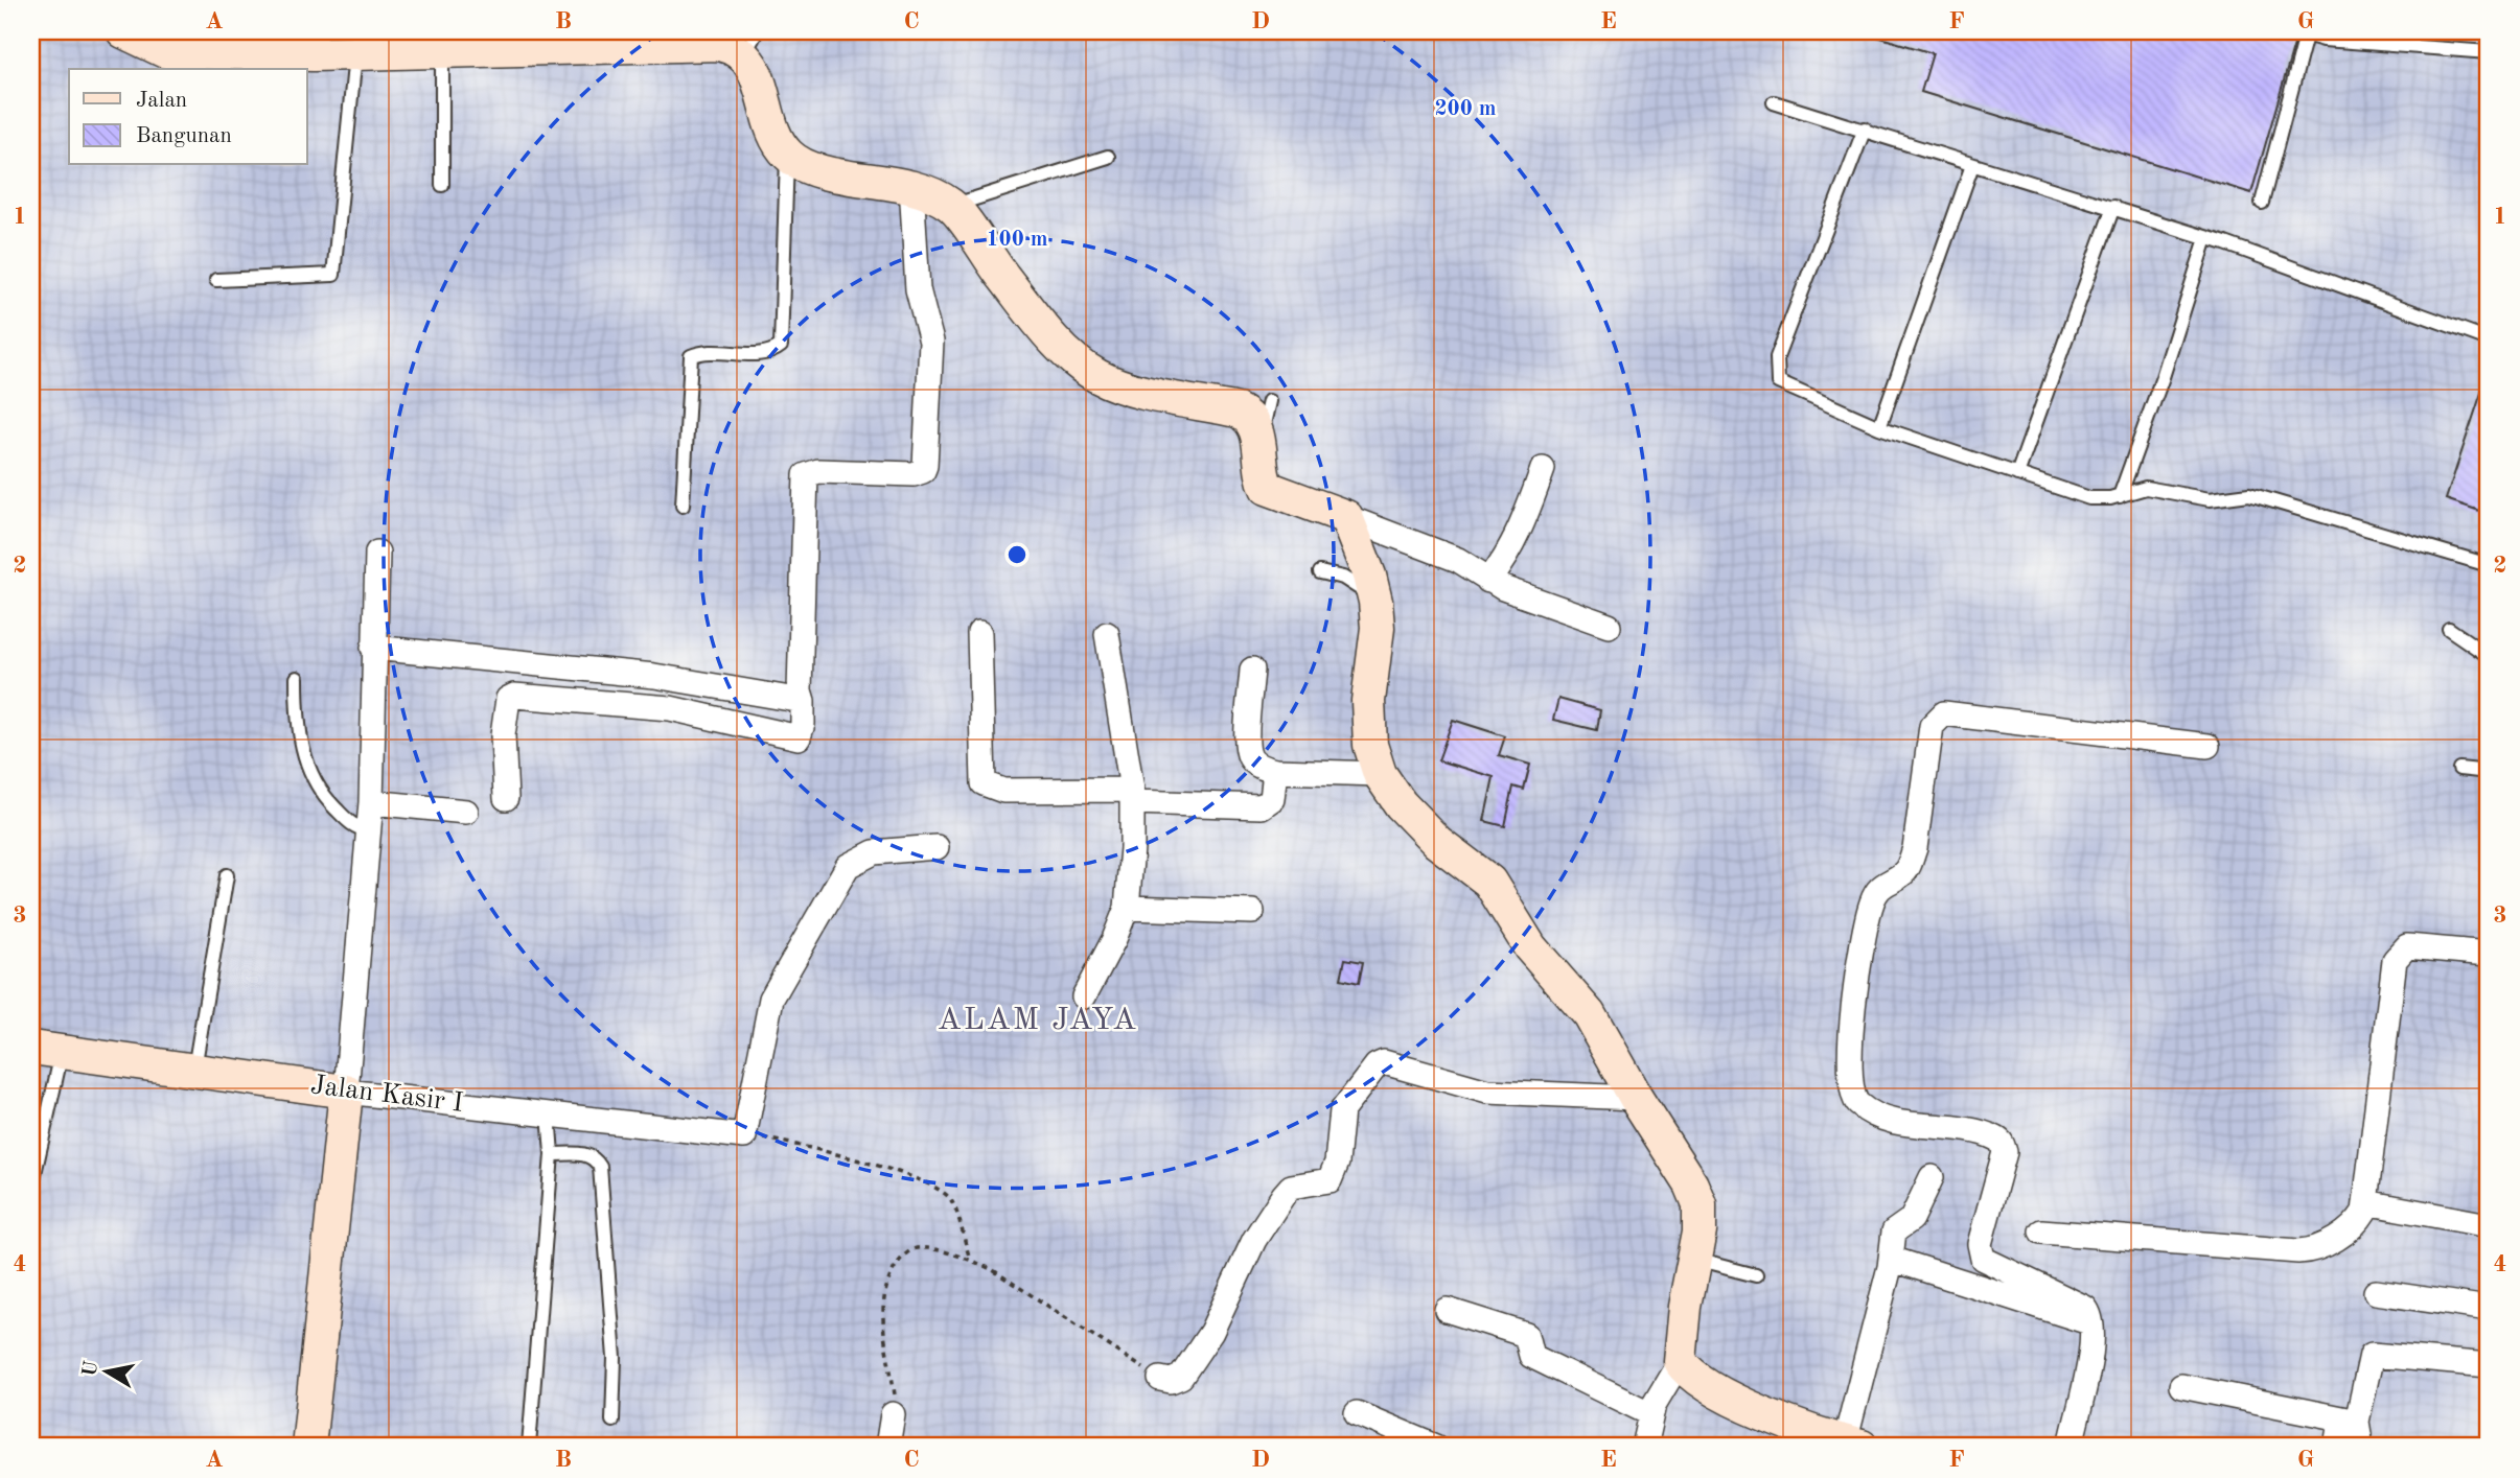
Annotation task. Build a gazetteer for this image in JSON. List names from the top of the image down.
{
  "streets": {
    "street": ["Jalan Kasir I"]
  },
  "districts": ["ALAM JAYA"],
  "legend": ["Jalan", "Bangunan"],
  "north": "left",
  "grid": {
    "columns": [
      "A",
      "B",
      "C",
      "D",
      "E",
      "F",
      "G"
    ],
    "rows": [
      "1",
      "2",
      "3",
      "4"
    ]
  },
  "rings": ["200 m", "100 m"]
}
